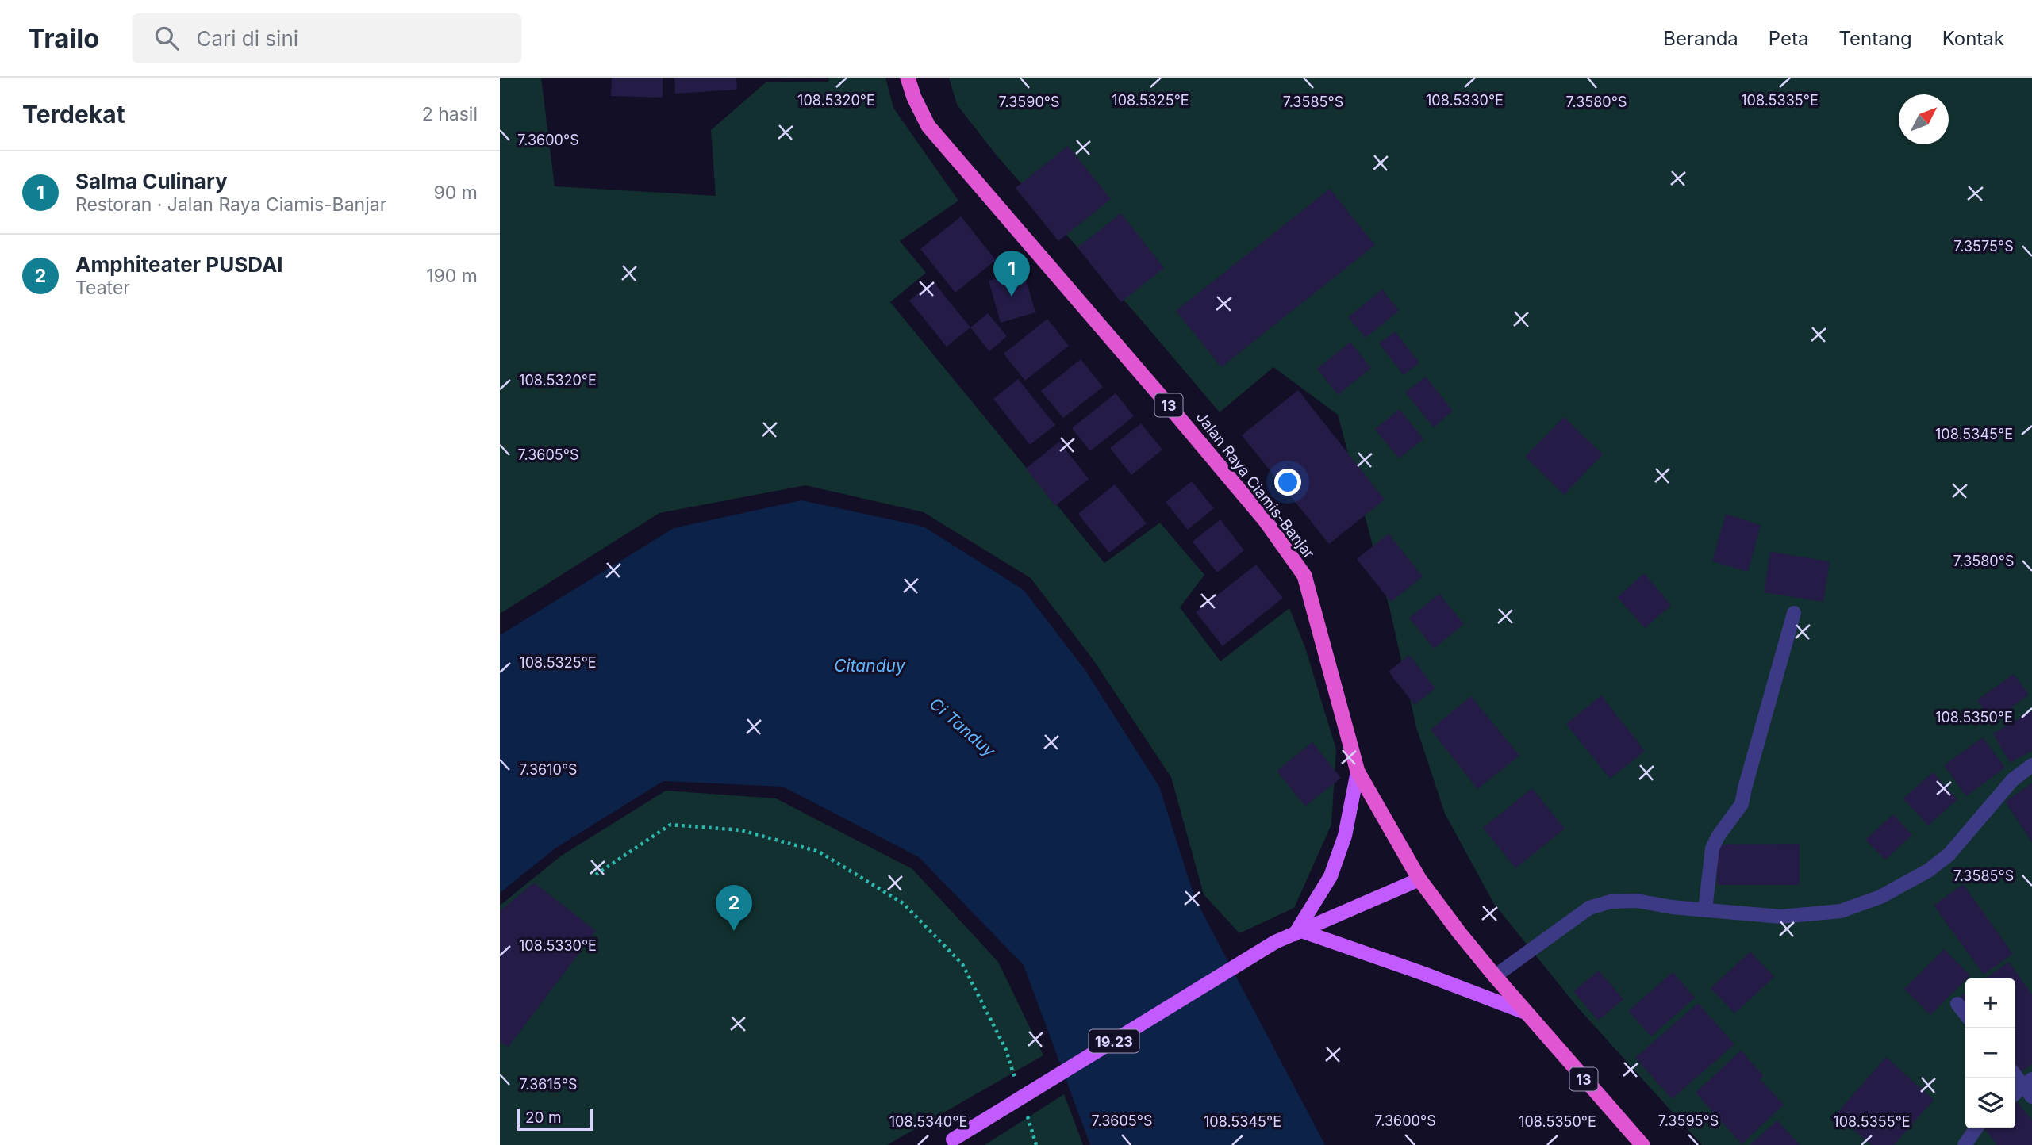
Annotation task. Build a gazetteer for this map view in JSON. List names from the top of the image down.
{
  "streets": {
    "highway": ["13", "Jalan Raya Ciamis-Banjar"],
    "main road": ["19.23"]
  },
  "crossings": [
    ["13", "Jalan Raya Ciamis-Banjar"],
    ["13", "19.23"]
  ],
  "water": ["Citanduy", "Ci Tanduy"],
  "scale_bar": "20 m",
  "north": "top right",
  "page": {
    "header": "Trailo",
    "search": "Cari di sini",
    "nav": [
      "Beranda",
      "Peta",
      "Tentang",
      "Kontak"
    ],
    "heading": ["Terdekat", "2 hasil"],
    "list": [
      {
        "mark": "1",
        "name": "Salma Culinary",
        "note": "Restoran · Jalan Raya Ciamis-Banjar",
        "value": "90 m"
      },
      {
        "mark": "2",
        "name": "Amphiteater PUSDAI",
        "note": "Teater",
        "value": "190 m"
      }
    ],
    "pins": ["1", "2"],
    "map_buttons": ["+", "−"],
    "scale": "20 m"
  },
  "coordinates": [
    "108.5320°E",
    "108.5325°E",
    "108.5330°E",
    "108.5335°E",
    "7.3590°S",
    "7.3585°S",
    "7.3580°S",
    "7.3600°S",
    "7.3575°S",
    "108.5345°E",
    "7.3605°S",
    "108.5350°E",
    "7.3610°S",
    "7.3615°S",
    "7.3595°S",
    "108.5340°E",
    "108.5355°E"
  ]
}
